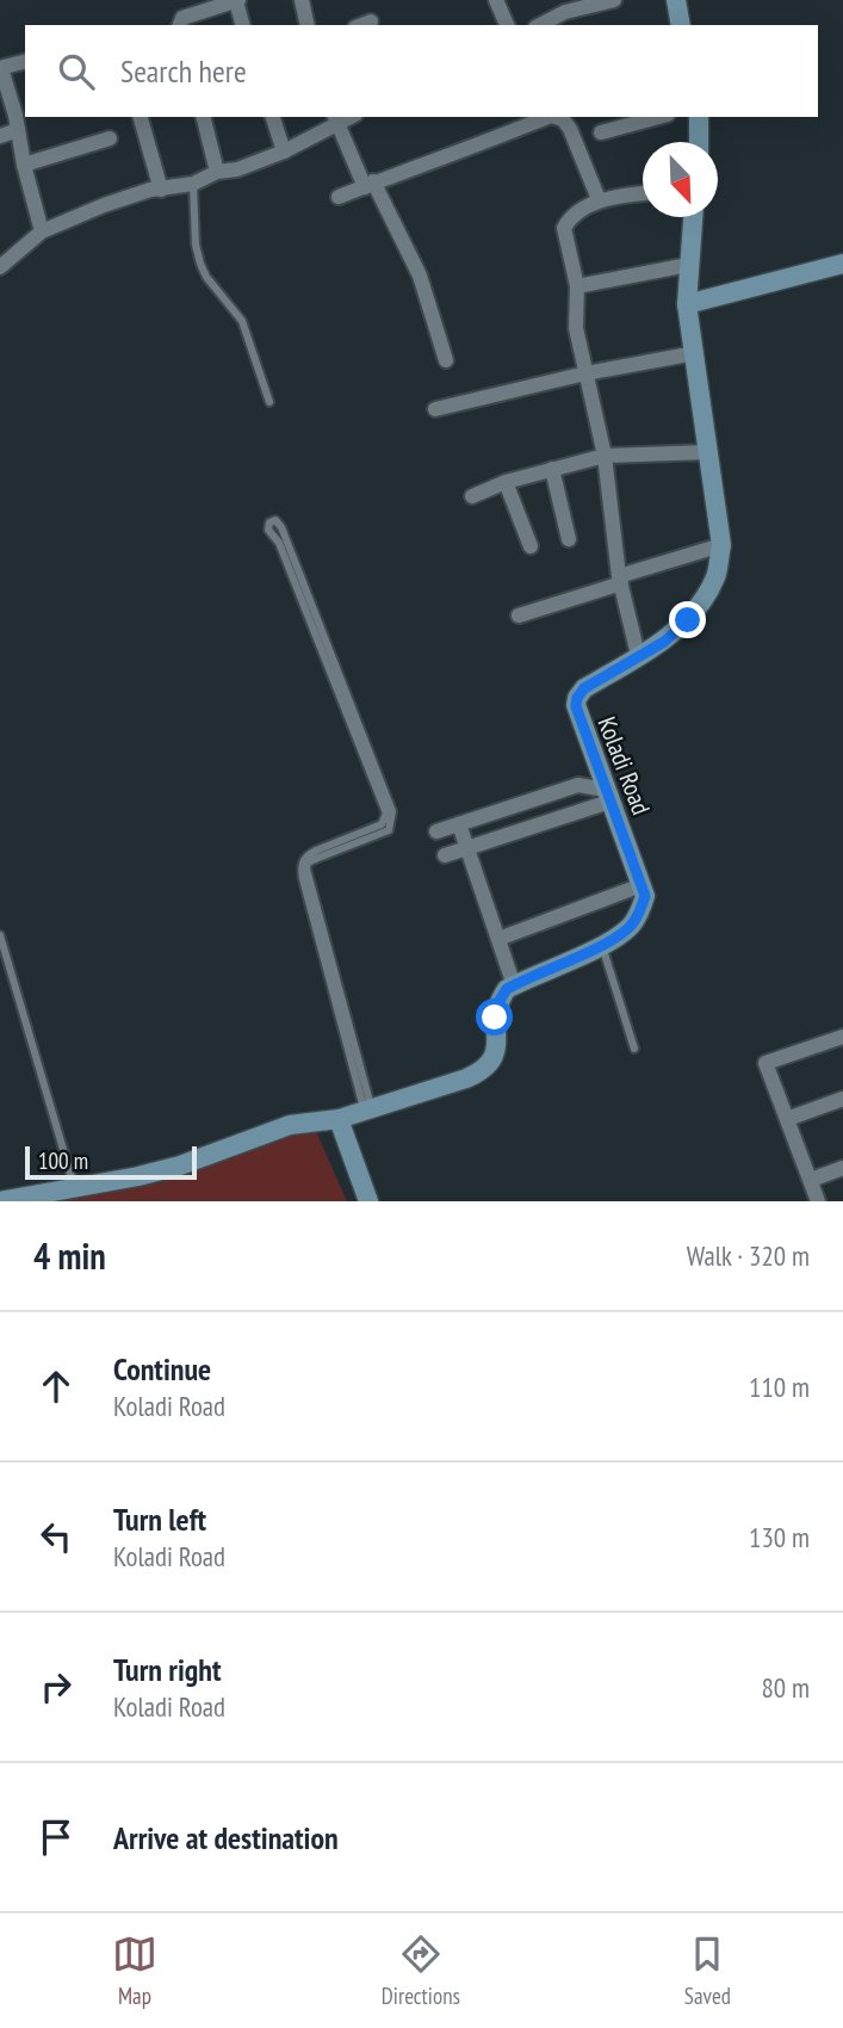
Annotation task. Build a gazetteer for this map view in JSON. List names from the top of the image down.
{
  "streets": {
    "street": ["Koladi Road"]
  },
  "scale_bar": "100 m",
  "north": "bottom right",
  "page": {
    "search": "Search here",
    "scale": "100 m",
    "heading": ["4 min", "Walk · 320 m"],
    "list": [
      ["Continue", "Koladi Road", "110 m"],
      ["Turn left", "Koladi Road", "130 m"],
      ["Turn right", "Koladi Road", "80 m"],
      "Arrive at destination"
    ],
    "nav": ["Map", "Directions", "Saved"]
  }
}
